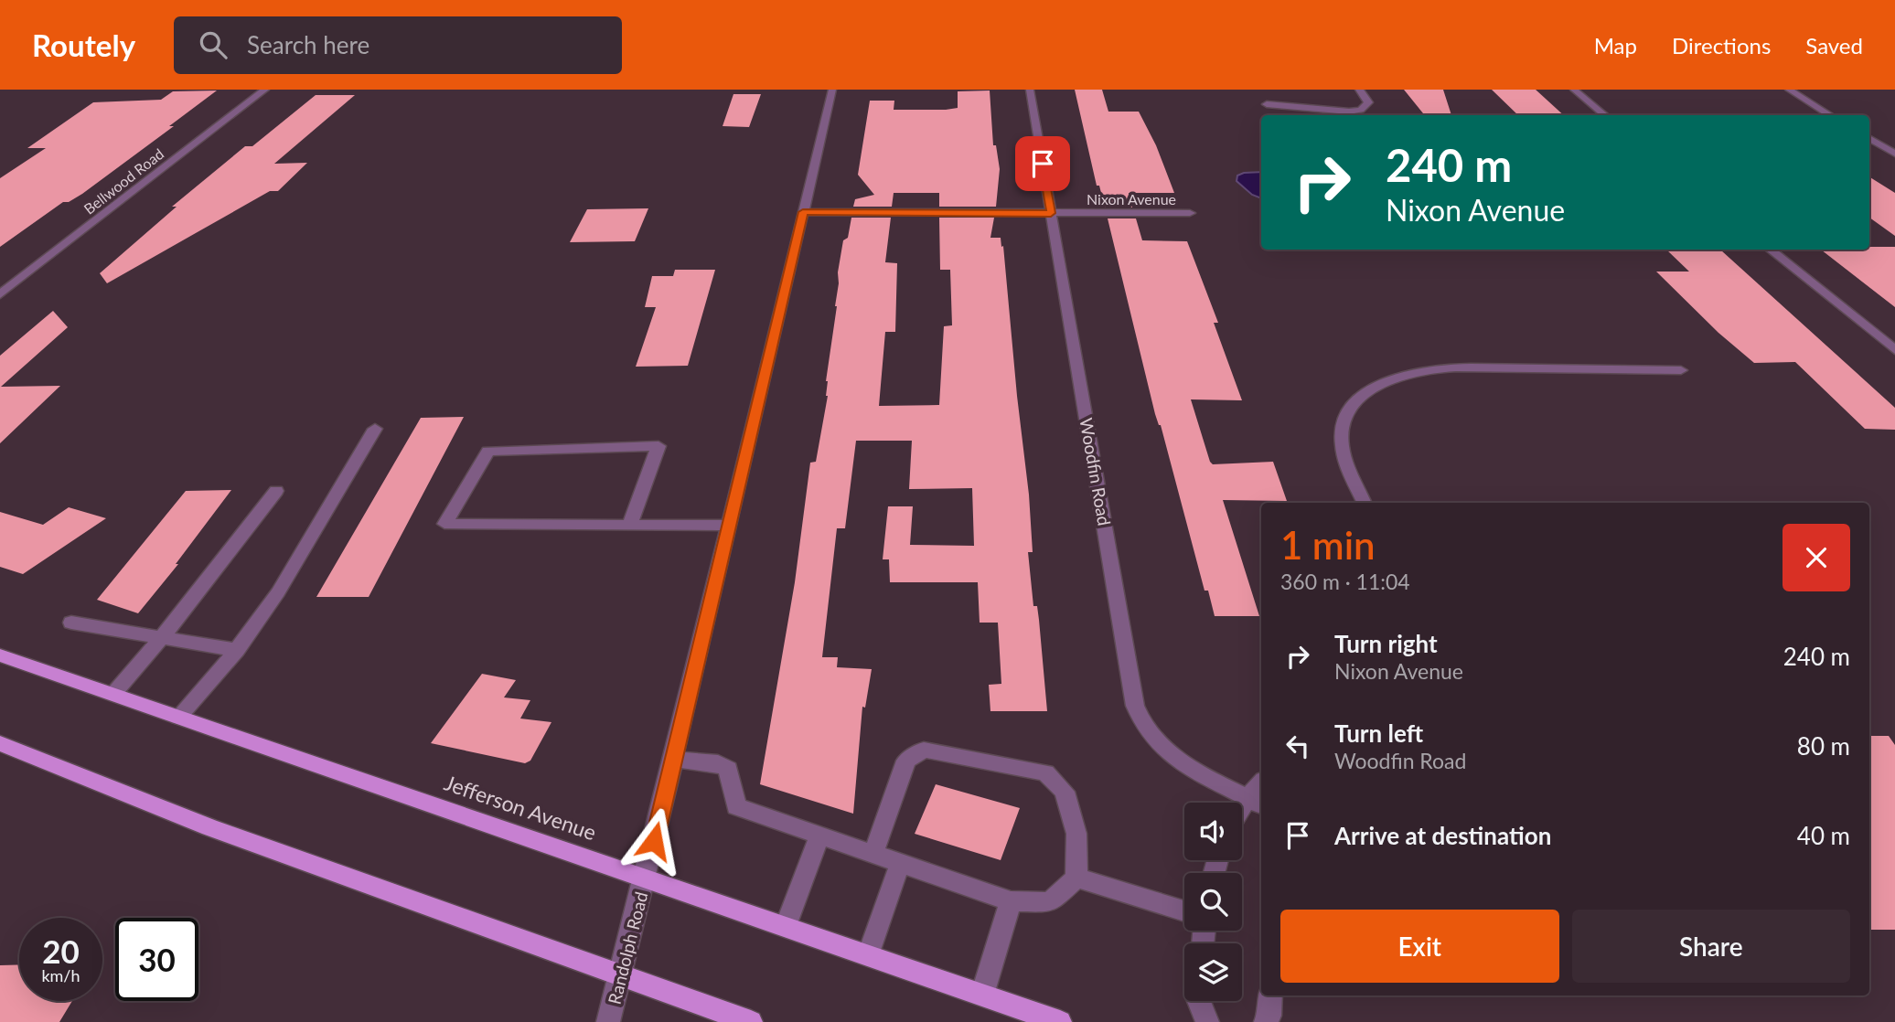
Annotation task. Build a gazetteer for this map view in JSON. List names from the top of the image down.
{
  "streets": {
    "main road": ["Jefferson Avenue"],
    "street": [
      "Bellwood Road",
      "Nixon Avenue",
      "Woodfin Road",
      "Randolph Road"
    ]
  },
  "crossings": [
    ["Nixon Avenue", "Woodfin Road"],
    ["Nixon Avenue", "Randolph Road"],
    ["Jefferson Avenue", "Randolph Road"]
  ],
  "page": {
    "header": "Routely",
    "search": "Search here",
    "nav": ["Map", "Directions", "Saved"],
    "turn": ["240 m", "Nixon Avenue"],
    "heading": ["1 min", "360 m · 11:04"],
    "list": [
      {
        "name": "Turn right",
        "note": "Nixon Avenue",
        "value": "240 m"
      },
      {
        "name": "Turn left",
        "note": "Woodfin Road",
        "value": "80 m"
      },
      {
        "name": "Arrive at destination",
        "value": "40 m"
      }
    ],
    "buttons": ["Exit", "Share"],
    "speed": "20 km/h",
    "limit": "30"
  }
}
